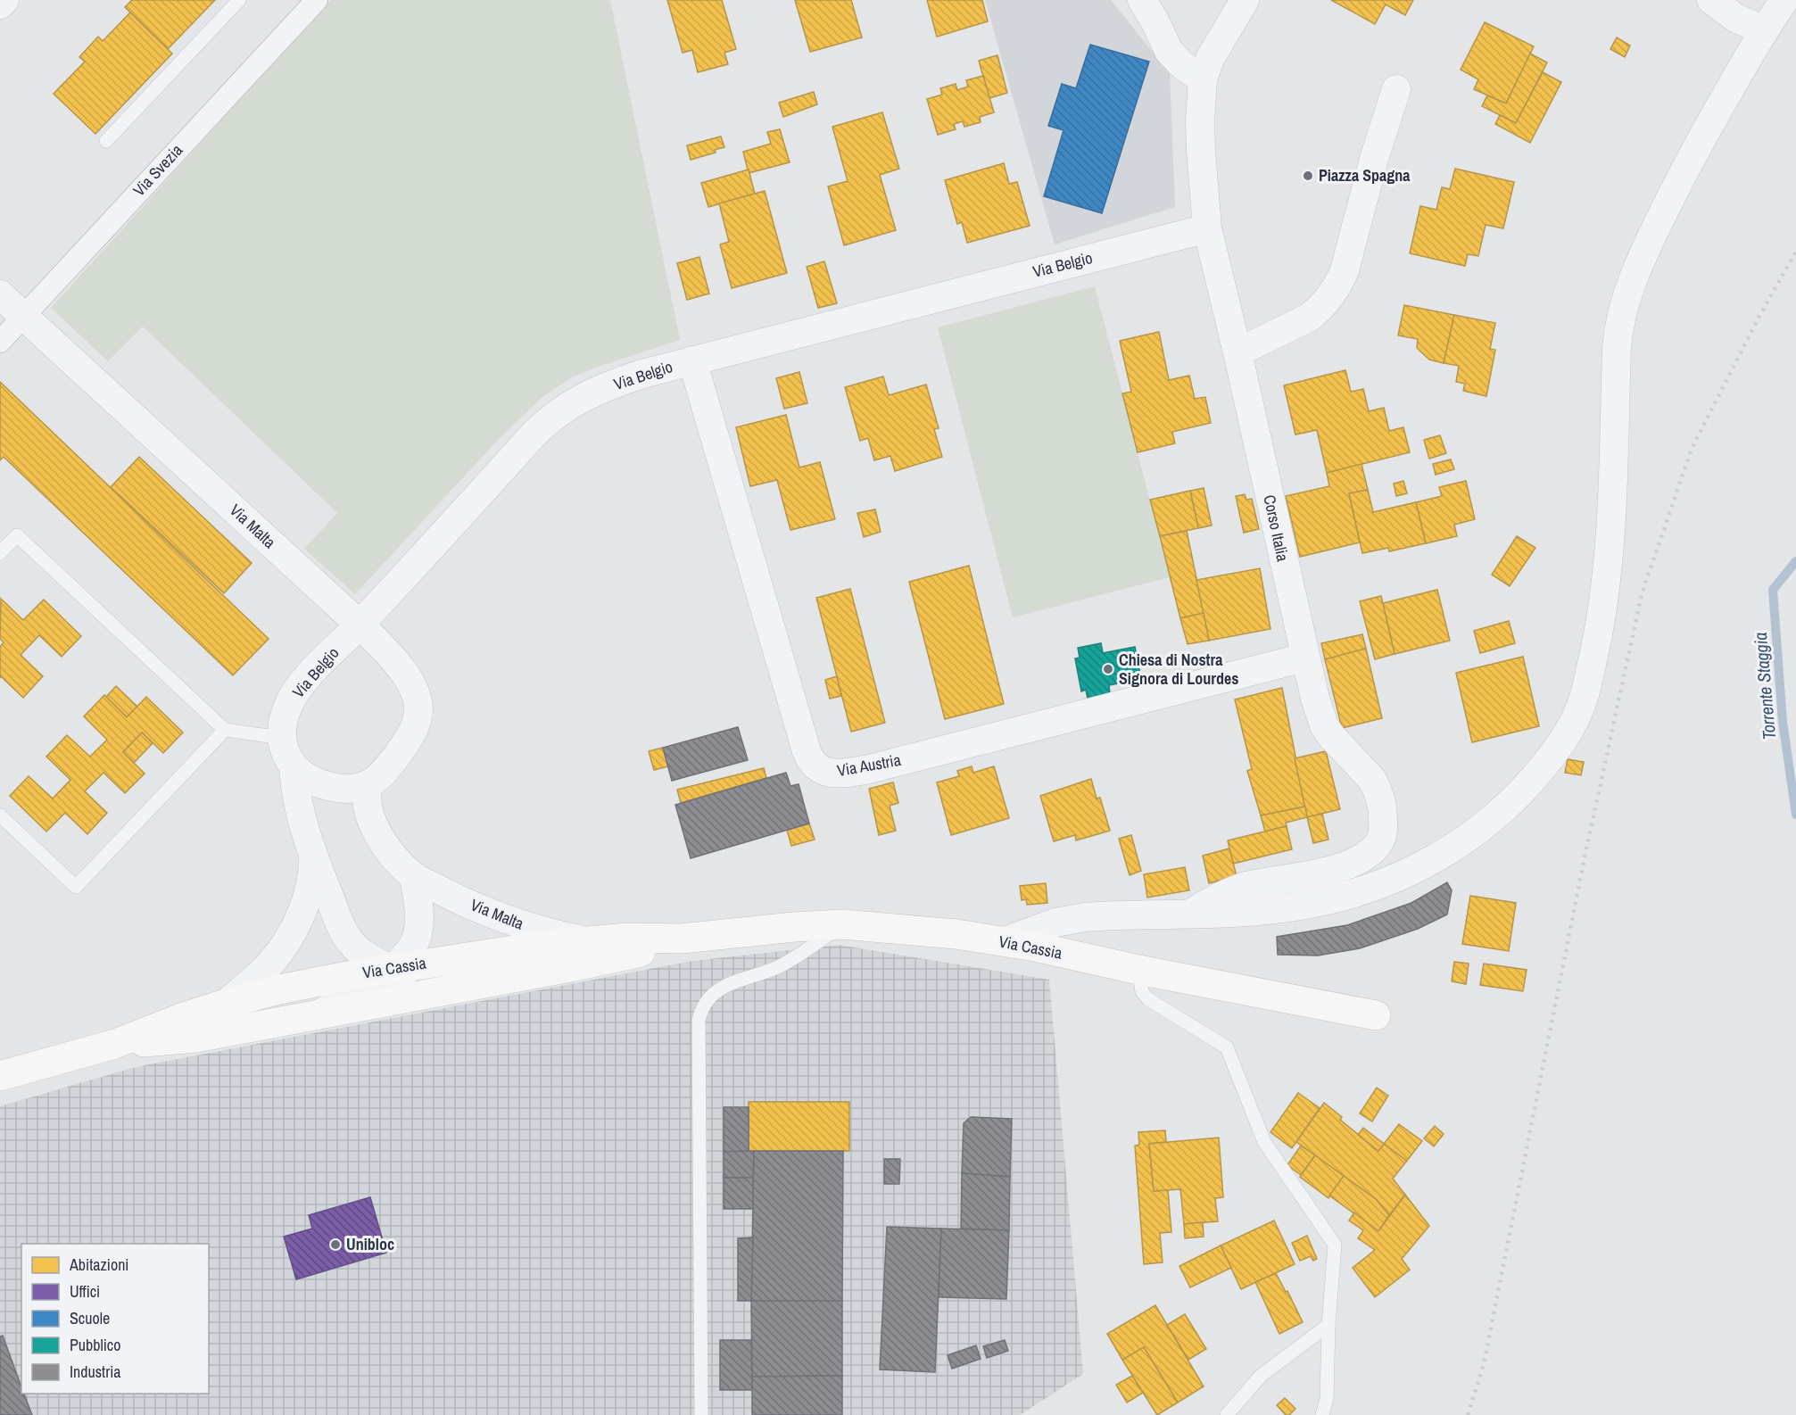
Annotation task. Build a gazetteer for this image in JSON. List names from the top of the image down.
{
  "streets": {
    "main road": ["Via Cassia"],
    "street": [
      "Via Svezia",
      "Via Belgio",
      "Via Malta",
      "Corso Italia",
      "Via Austria"
    ]
  },
  "crossings": [
    ["Via Svezia", "Via Malta"],
    ["Via Belgio", "Via Malta"],
    ["Via Belgio", "Corso Italia"],
    ["Via Belgio", "Via Austria"],
    ["Via Malta", "Via Cassia"],
    ["Corso Italia", "Via Austria"]
  ],
  "water": ["Torrente Staggia"],
  "places": ["Piazza Spagna", "Chiesa di Nostra Signora di Lourdes", "Unibloc"],
  "legend": [
    "Abitazioni",
    "Uffici",
    "Scuole",
    "Pubblico",
    "Industria"
  ]
}
